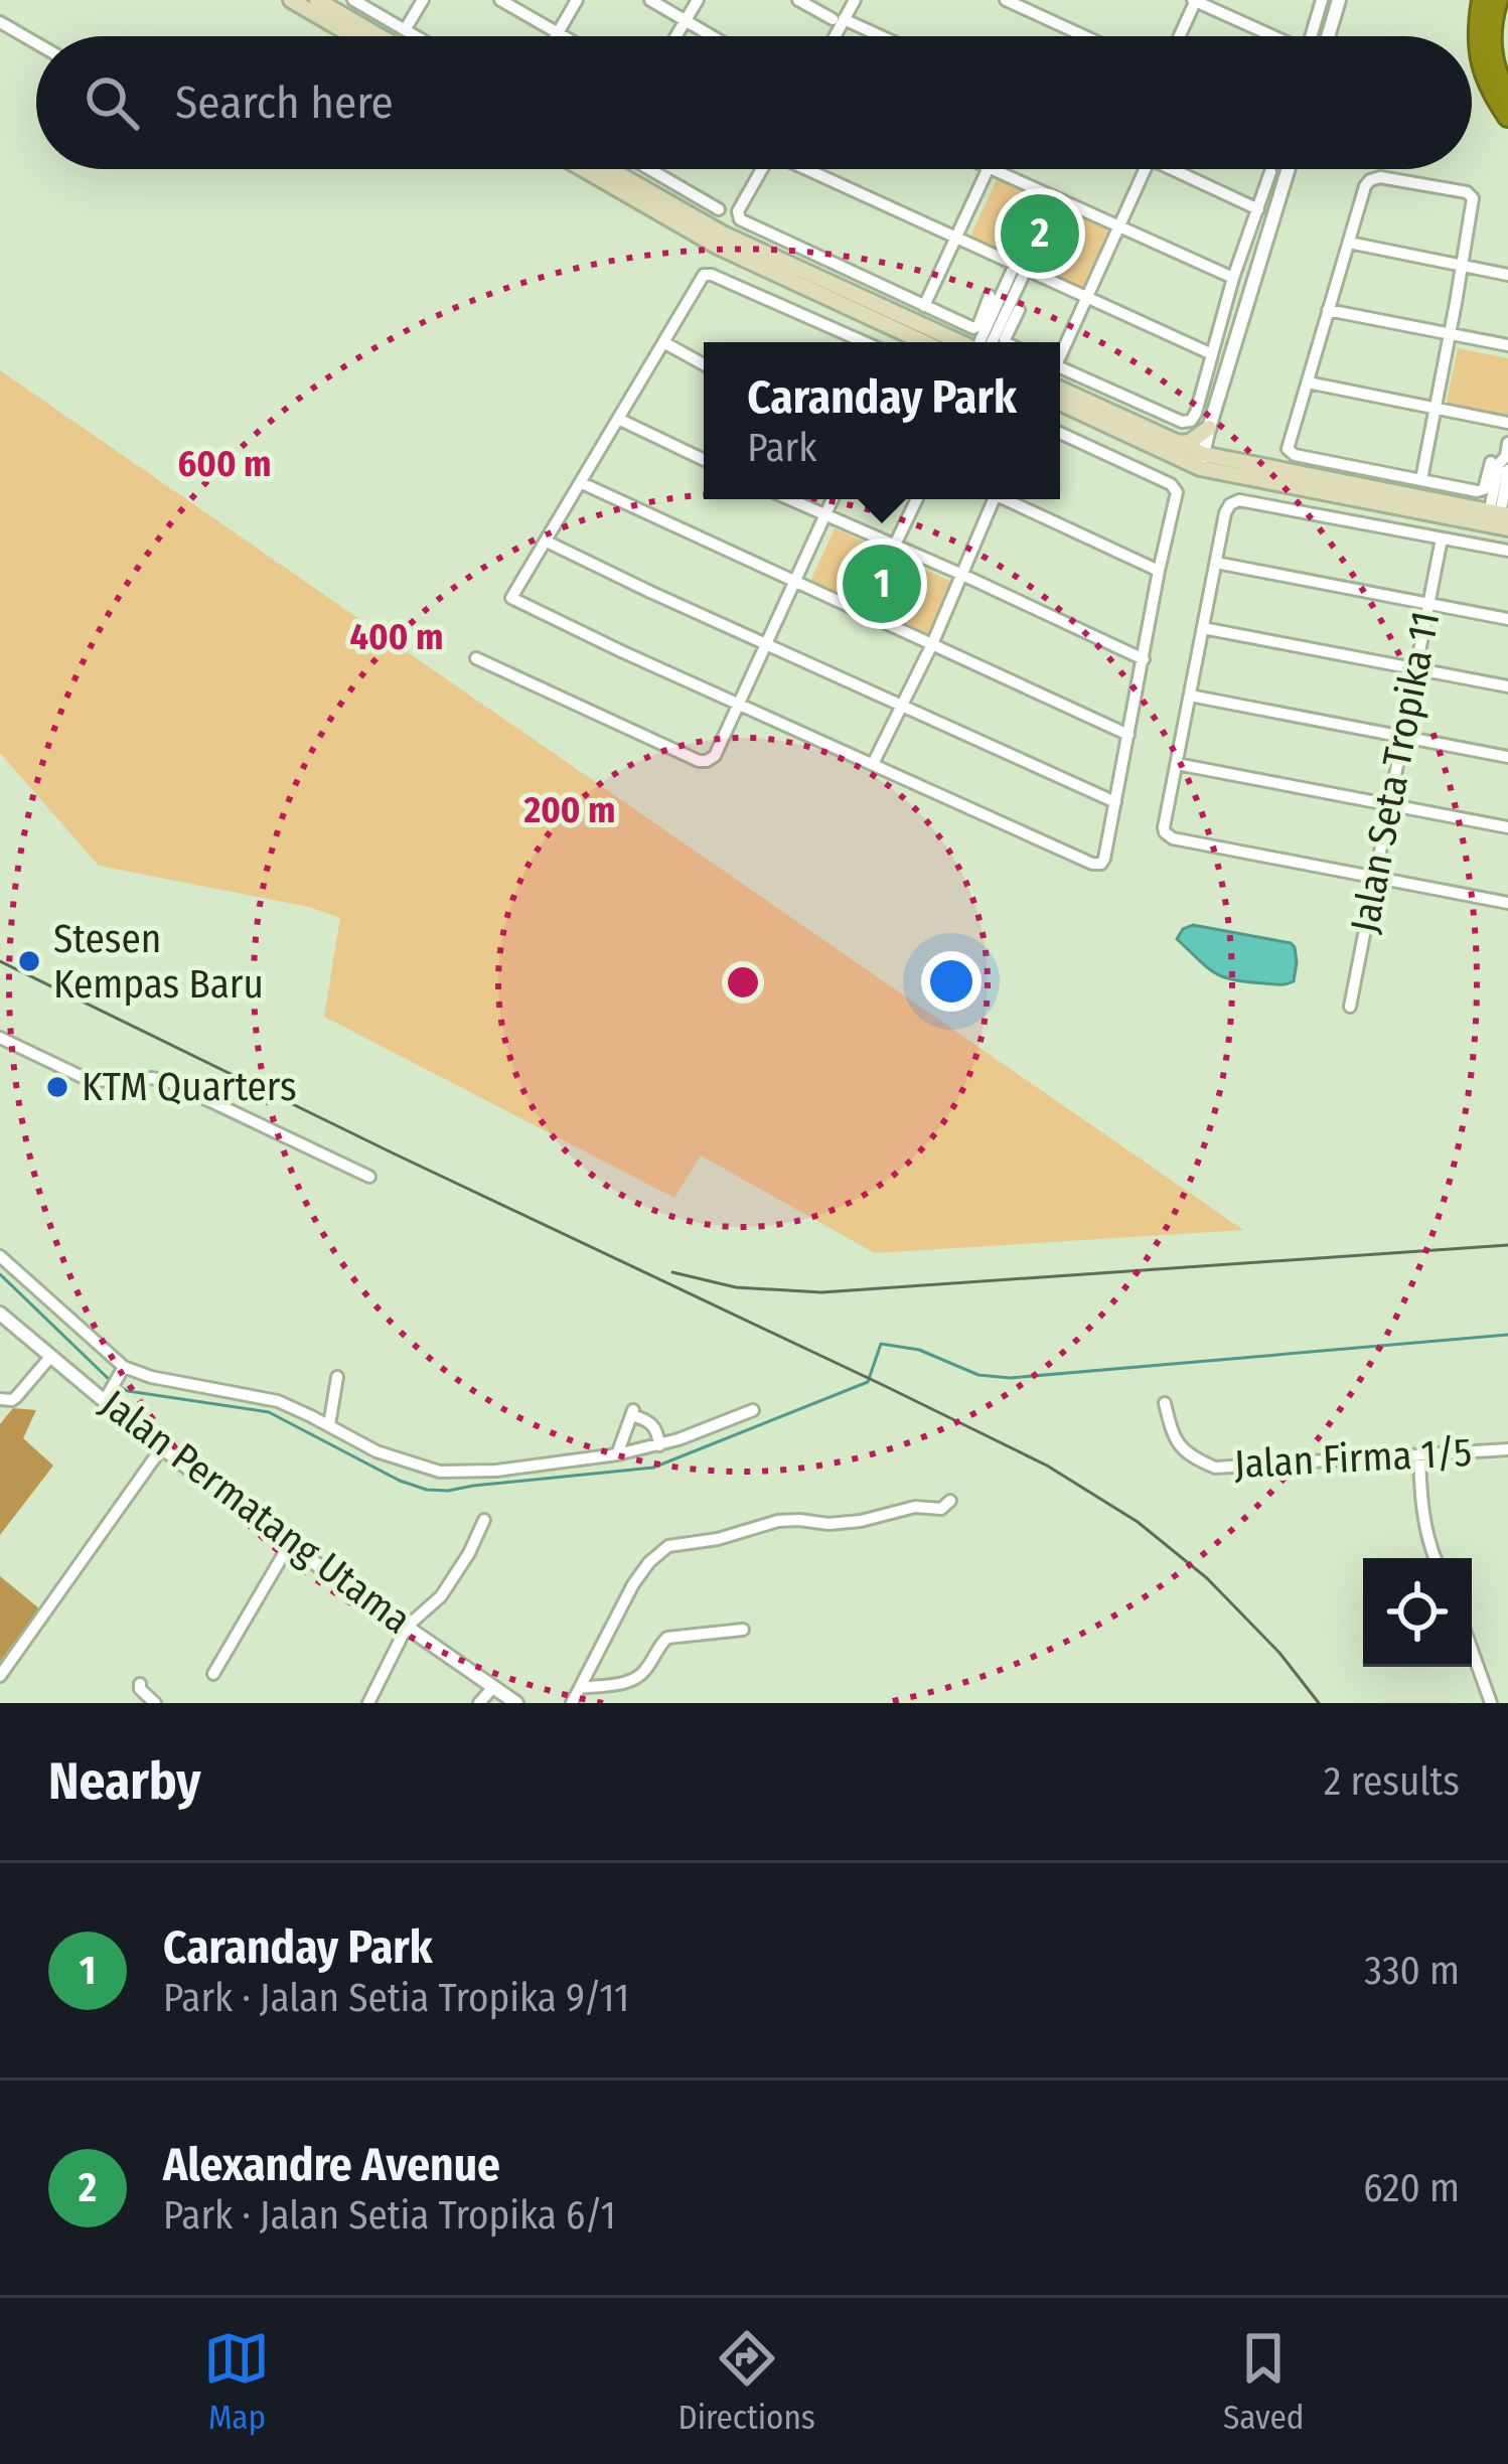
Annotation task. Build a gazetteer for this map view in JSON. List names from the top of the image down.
{
  "streets": {
    "street": ["Jalan Seta Tropika 11", "Jalan Firma 1/5", "Jalan Permatang Utama"]
  },
  "places": ["Stesen Kempas Baru", "KTM Quarters"],
  "page": {
    "search": "Search here",
    "pins": ["2", "1"],
    "popup": ["Caranday Park", "Park"],
    "heading": ["Nearby", "2 results"],
    "list": [
      {
        "mark": "1",
        "name": "Caranday Park",
        "note": "Park · Jalan Setia Tropika 9/11",
        "value": "330 m"
      },
      {
        "mark": "2",
        "name": "Alexandre Avenue",
        "note": "Park · Jalan Setia Tropika 6/1",
        "value": "620 m"
      }
    ],
    "nav": ["Map", "Directions", "Saved"]
  },
  "rings": ["600 m", "400 m", "200 m"]
}
